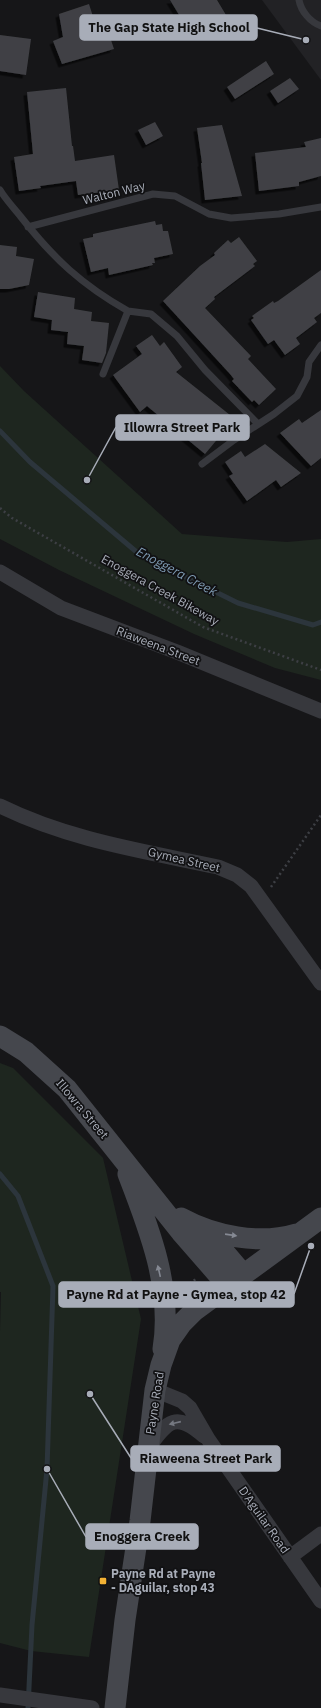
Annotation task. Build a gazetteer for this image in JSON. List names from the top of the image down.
{
  "streets": {
    "street": [
      "Riaweena Street",
      "Gymea Street",
      "Illowra Street",
      "Payne Road",
      "D'Aguilar Road"
    ],
    "lane": ["Walton Way"],
    "path": ["Enoggera Creek Bikeway"]
  },
  "crossings": [
    ["Illowra Street", "Payne Road"],
    ["Payne Road", "D'Aguilar Road"]
  ],
  "water": ["Enoggera Creek"],
  "places": {
    "other": [
      "The Gap State High School",
      "Illowra Street Park",
      "Payne Rd at Payne - Gymea, stop 42",
      "Riaweena Street Park",
      "Enoggera Creek"
    ],
    "transit": ["Payne Rd at Payne - DAguilar, stop 43"]
  }
}
